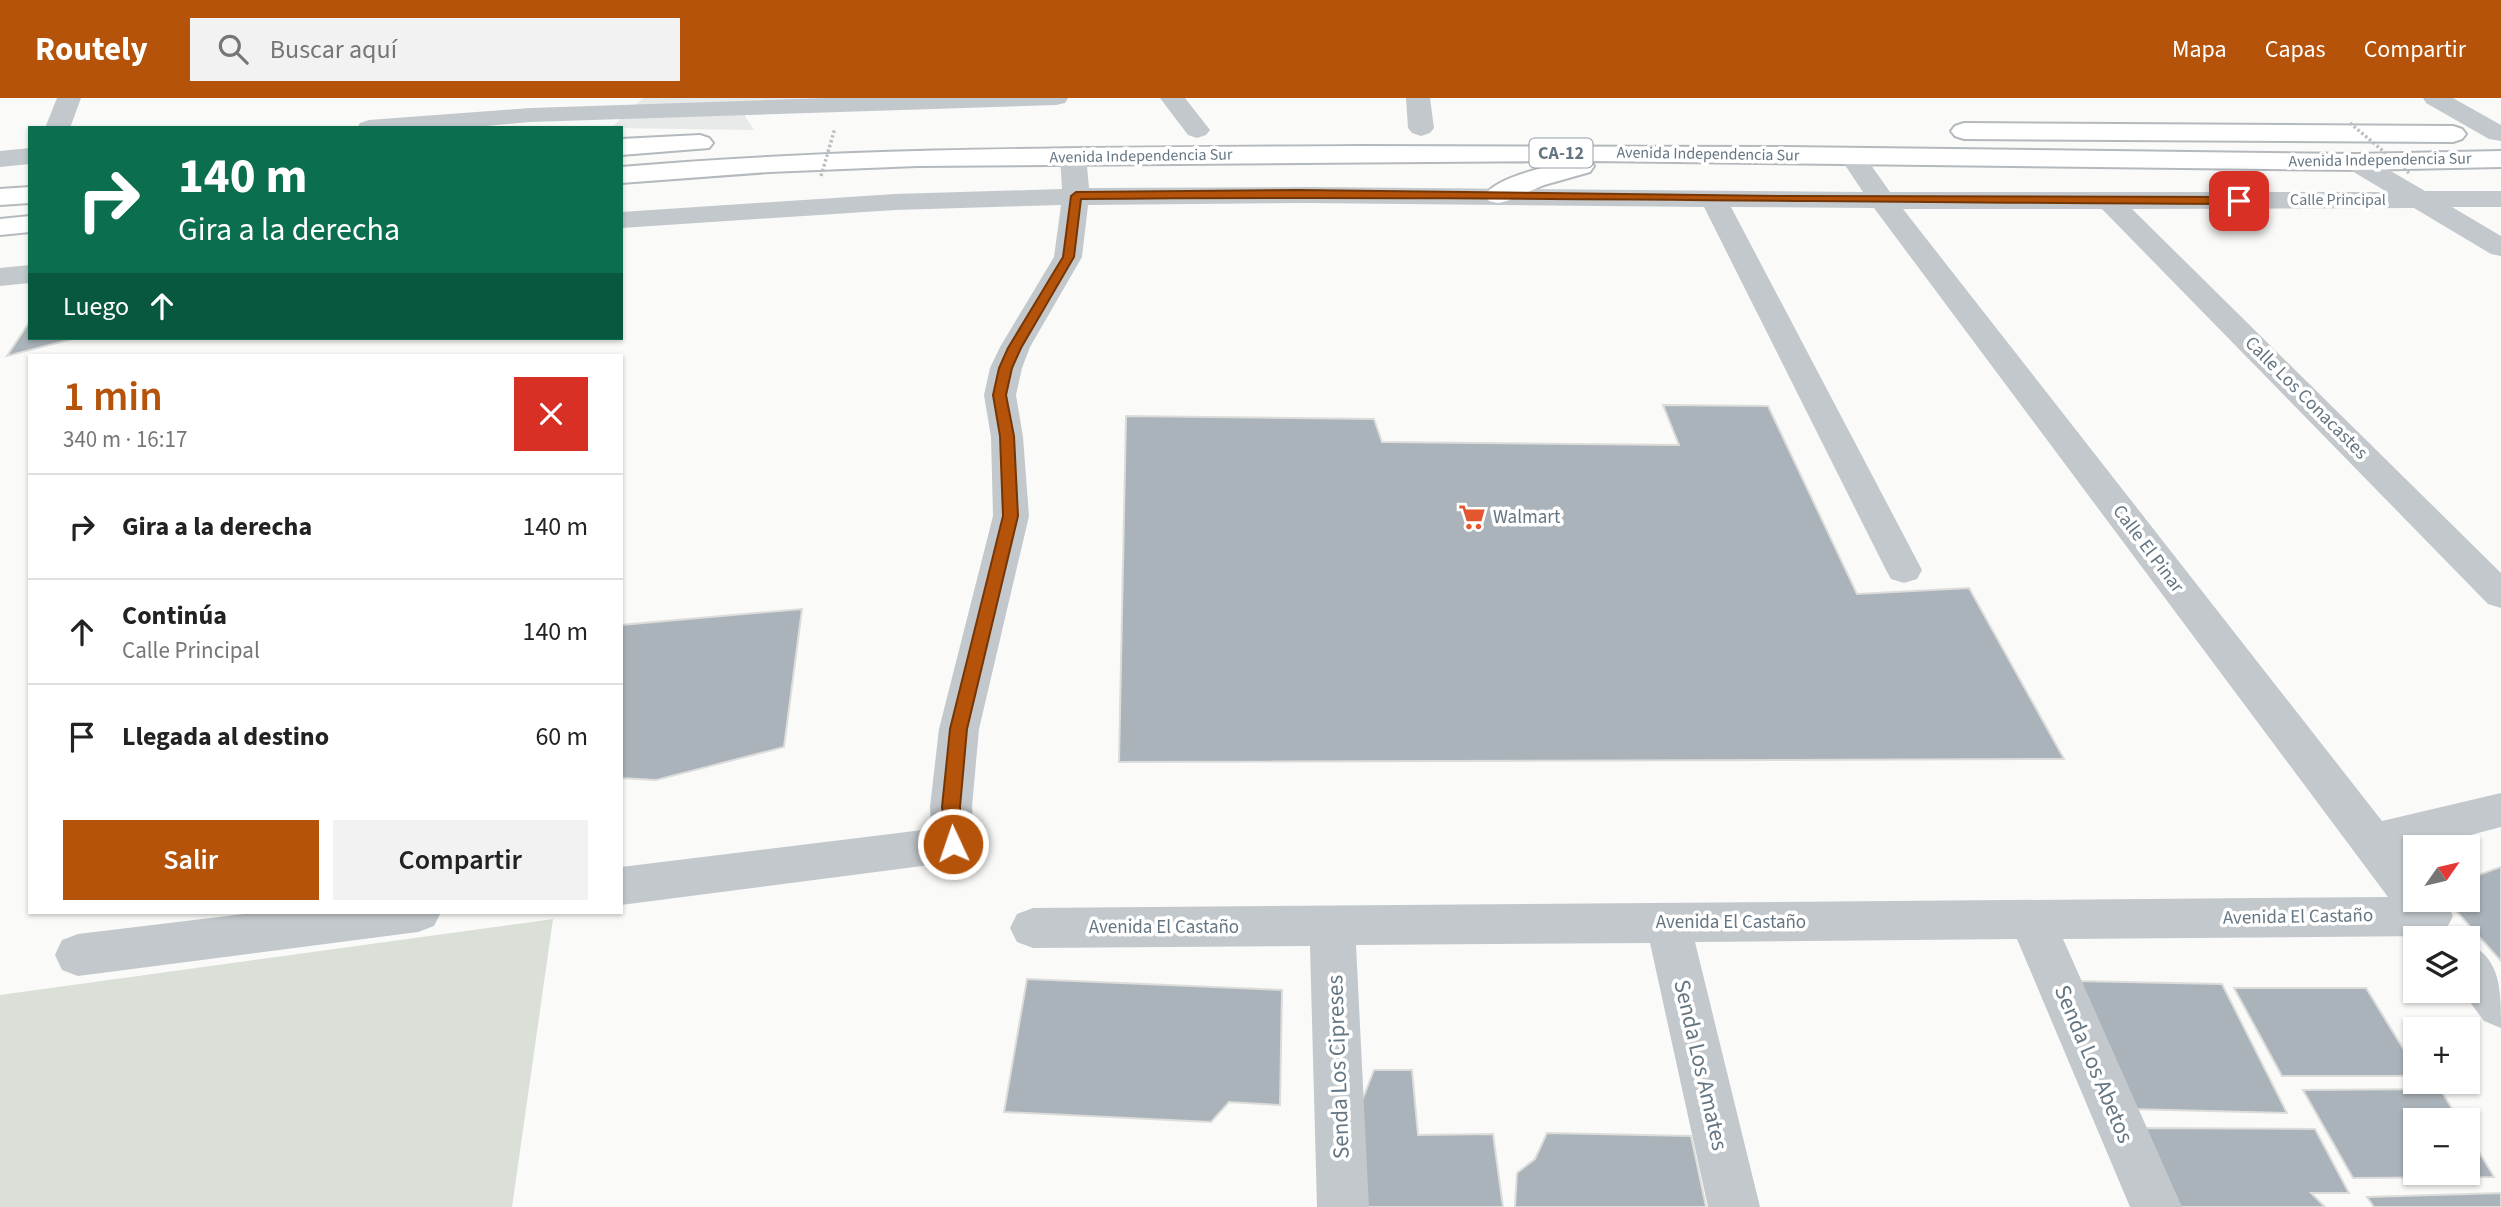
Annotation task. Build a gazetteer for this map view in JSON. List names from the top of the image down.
{
  "streets": {
    "highway": ["CA-12", "Avenida Independencia Sur"],
    "street": [
      "Calle Principal",
      "Calle Los Conacastes",
      "Calle El Pinar",
      "Avenida El Castaño",
      "Senda Los Abetos",
      "Senda Los Amates",
      "Senda Los Cipreses"
    ]
  },
  "crossings": [
    ["Avenida Independencia Sur", "Calle El Pinar"],
    ["Calle Principal", "Calle Los Conacastes"],
    ["Calle Principal", "Calle El Pinar"],
    ["Calle El Pinar", "Avenida El Castaño"],
    ["Avenida El Castaño", "Senda Los Abetos"],
    ["Avenida El Castaño", "Senda Los Amates"],
    ["Avenida El Castaño", "Senda Los Cipreses"]
  ],
  "places": {
    "supermarket": ["Walmart"]
  },
  "north": "top right",
  "page": {
    "header": "Routely",
    "search": "Buscar aquí",
    "nav": ["Mapa", "Capas", "Compartir"],
    "turn": ["140 m", "Gira a la derecha"],
    "then": "Luego",
    "heading": ["1 min", "340 m · 16:17"],
    "list": [
      {
        "name": "Gira a la derecha",
        "value": "140 m"
      },
      {
        "name": "Continúa",
        "note": "Calle Principal",
        "value": "140 m"
      },
      {
        "name": "Llegada al destino",
        "value": "60 m"
      }
    ],
    "buttons": ["Salir", "Compartir"],
    "map_buttons": ["+", "−"]
  }
}
